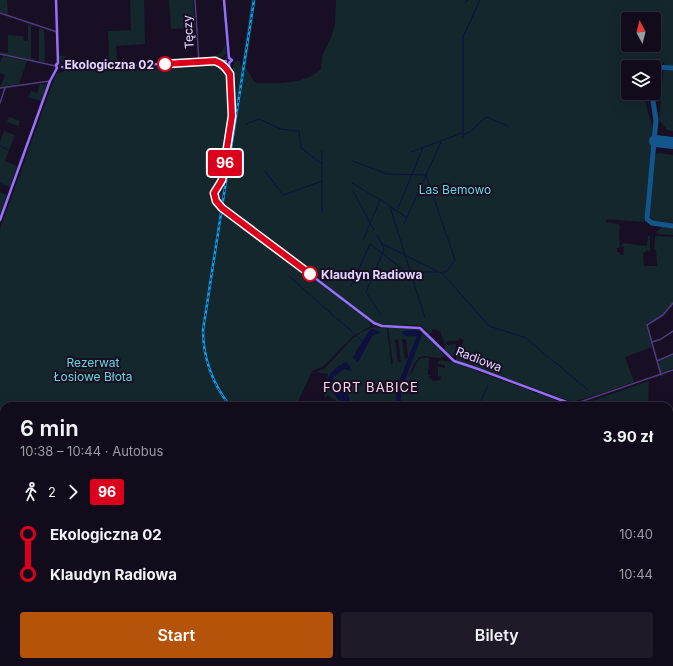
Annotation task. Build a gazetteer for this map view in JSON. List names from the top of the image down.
{
  "streets": {
    "main road": ["Radiowa"],
    "street": ["Tęczy"]
  },
  "districts": ["FORT BABICE"],
  "parks": ["Las Bemowo", "Rezerwat Łosiowe Błota"],
  "places": ["Ekologiczna 02", "Klaudyn Radiowa"],
  "lines": ["bus line 96"],
  "north": "top",
  "page": {
    "on_map": "96",
    "heading": ["6 min", "10:38 – 10:44 · Autobus", "3.90 zł"],
    "legs": ["2", "96"],
    "list": [
      {
        "name": "Ekologiczna 02",
        "value": "10:40"
      },
      {
        "name": "Klaudyn Radiowa",
        "value": "10:44"
      }
    ],
    "buttons": ["Start", "Bilety"]
  }
}
